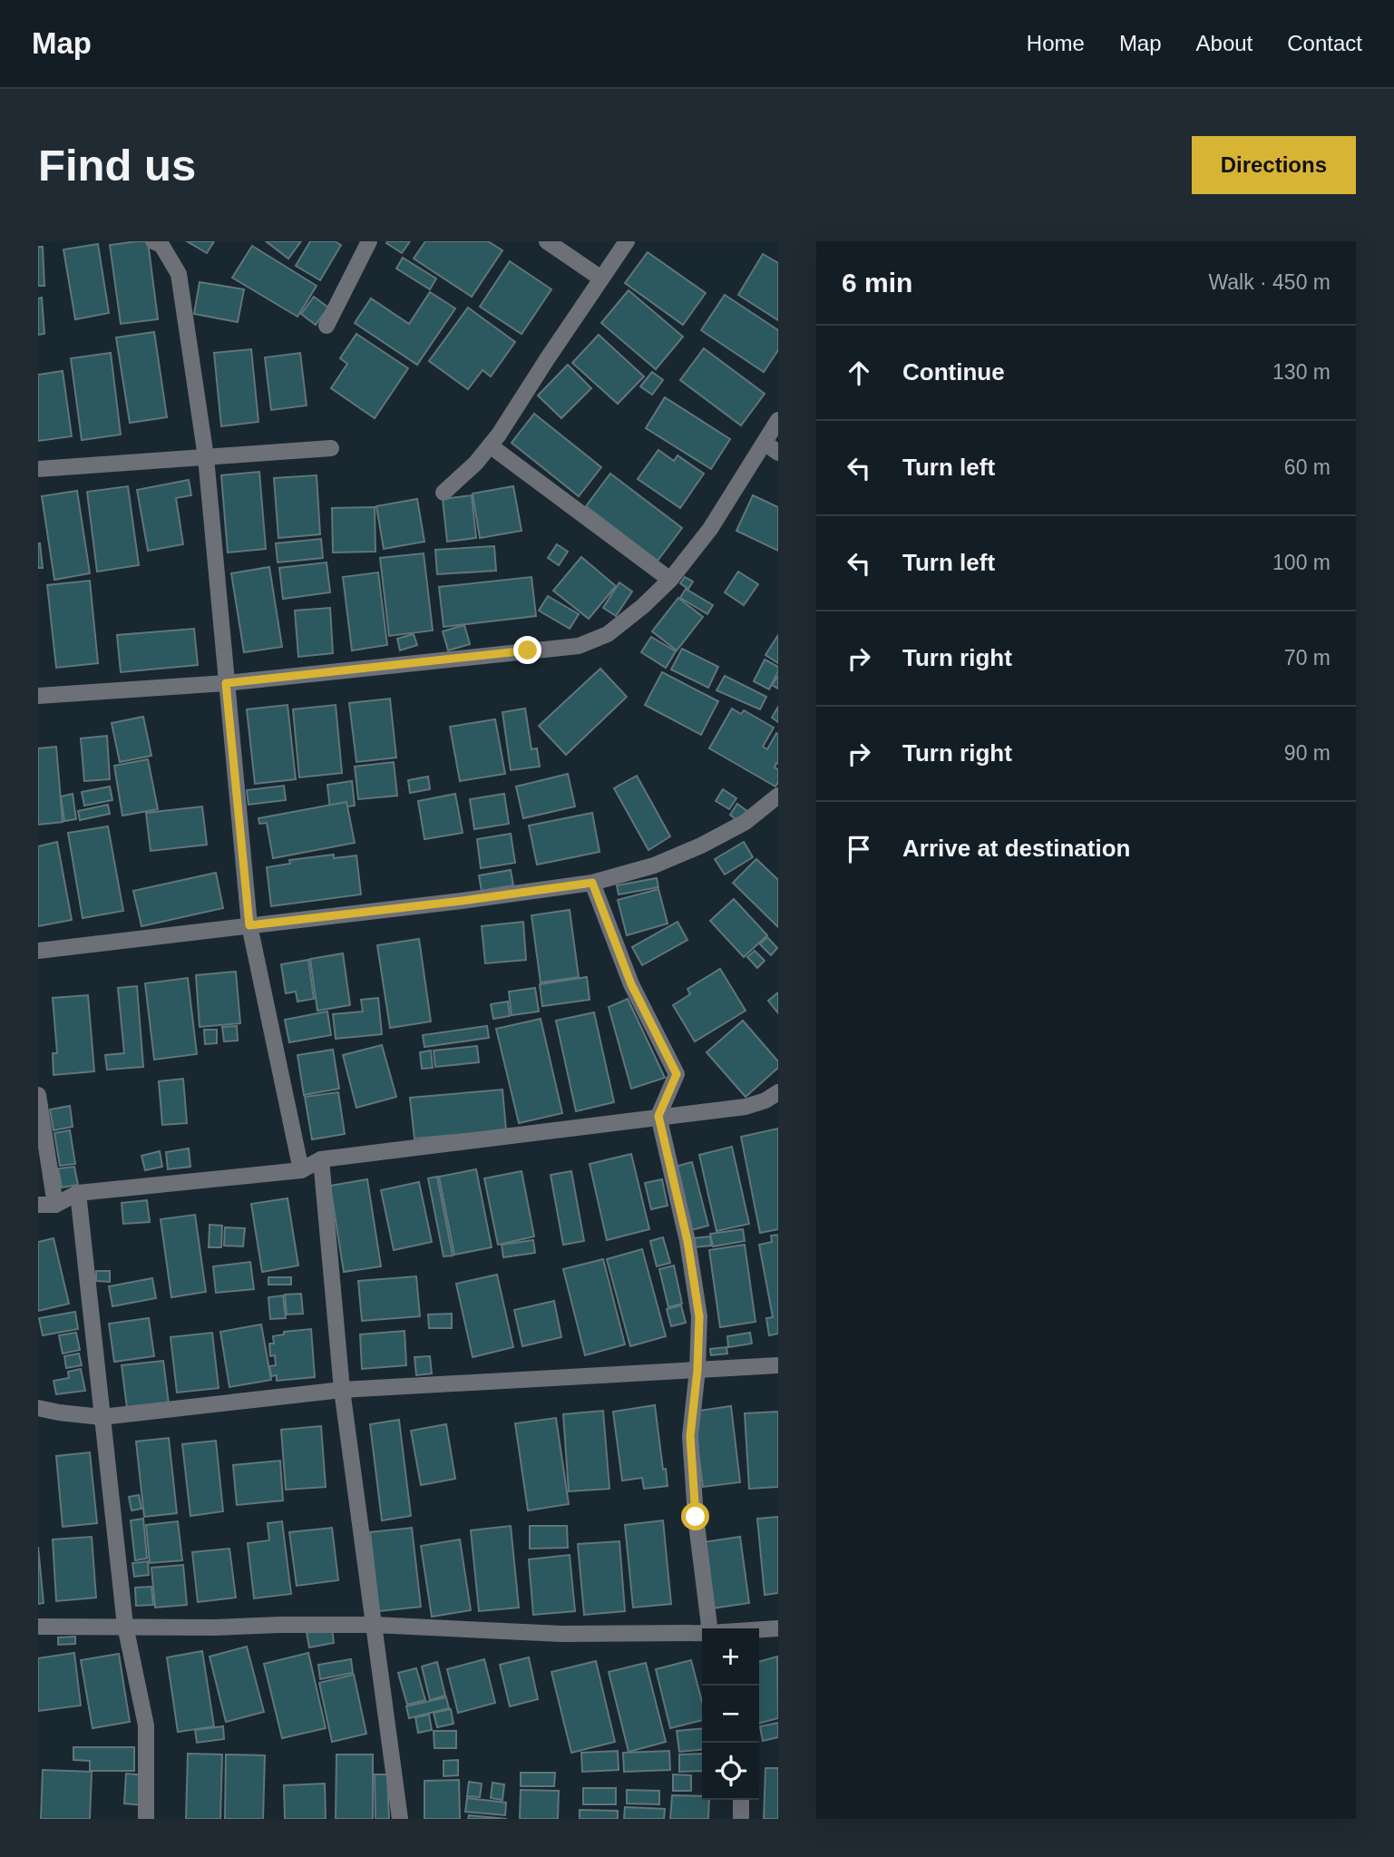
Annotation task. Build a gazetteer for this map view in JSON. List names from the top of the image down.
{
  "page": {
    "header": "Map",
    "nav": [
      "Home",
      "Map",
      "About",
      "Contact"
    ],
    "buttons": "Directions",
    "title": "Find us",
    "heading": ["6 min", "Walk · 450 m"],
    "list": [
      ["Continue", "130 m"],
      ["Turn left", "60 m"],
      ["Turn left", "100 m"],
      ["Turn right", "70 m"],
      ["Turn right", "90 m"],
      "Arrive at destination"
    ],
    "map_buttons": ["+", "−"]
  }
}
